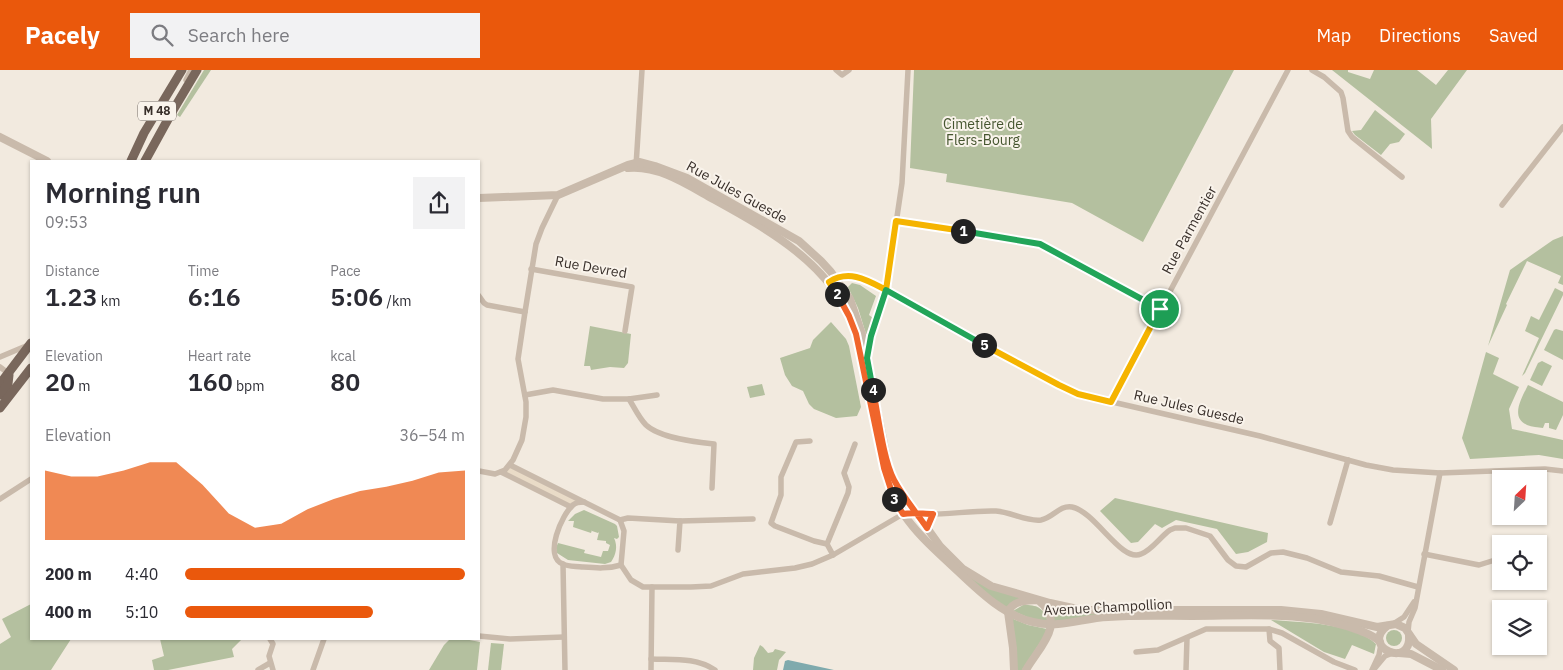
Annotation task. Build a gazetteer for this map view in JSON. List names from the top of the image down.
{
  "streets": {
    "main road": ["M 48"],
    "street": [
      "Rue Jules Guesde",
      "Rue Parmentier",
      "Rue Devred",
      "Avenue Champollion"
    ]
  },
  "crossings": [
    ["Rue Jules Guesde", "Rue Parmentier"],
    ["Rue Jules Guesde", "Avenue Champollion"]
  ],
  "parks": ["Cimetière de Flers-Bourg"],
  "north": "top right",
  "page": {
    "header": "Pacely",
    "search": "Search here",
    "nav": ["Map", "Directions", "Saved"],
    "heading": ["Morning run", "09:53"],
    "pins": [
      "1",
      "2",
      "5",
      "4",
      "3"
    ],
    "stats": [
      ["Distance", "1.23 km"],
      ["Time", "6:16"],
      ["Pace", "5:06 /km"],
      ["Elevation", "20 m"],
      ["Heart rate", "160 bpm"],
      ["kcal", "80"]
    ],
    "chart": ["Elevation", "36–54 m"],
    "list": [
      {
        "name": "200 m",
        "note": "4:40"
      },
      {
        "name": "400 m",
        "note": "5:10"
      }
    ]
  }
}
